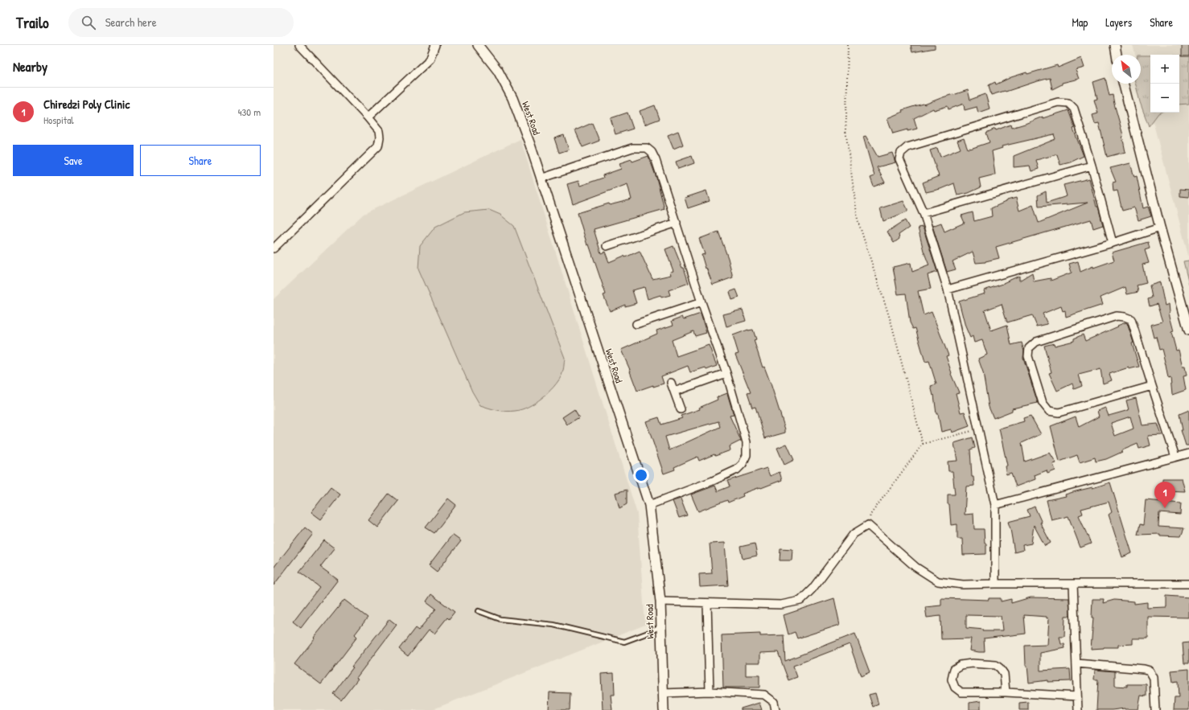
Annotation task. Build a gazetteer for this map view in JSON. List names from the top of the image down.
{
  "streets": {
    "street": ["West Road"]
  },
  "north": "top left",
  "page": {
    "header": "Trailo",
    "search": "Search here",
    "nav": ["Map", "Layers", "Share"],
    "heading": "Nearby",
    "map_buttons": ["+", "−"],
    "list": [
      {
        "mark": "1",
        "name": "Chiredzi Poly Clinic",
        "note": "Hospital",
        "value": "430 m"
      }
    ],
    "buttons": ["Save", "Share"],
    "pins": "1"
  }
}
